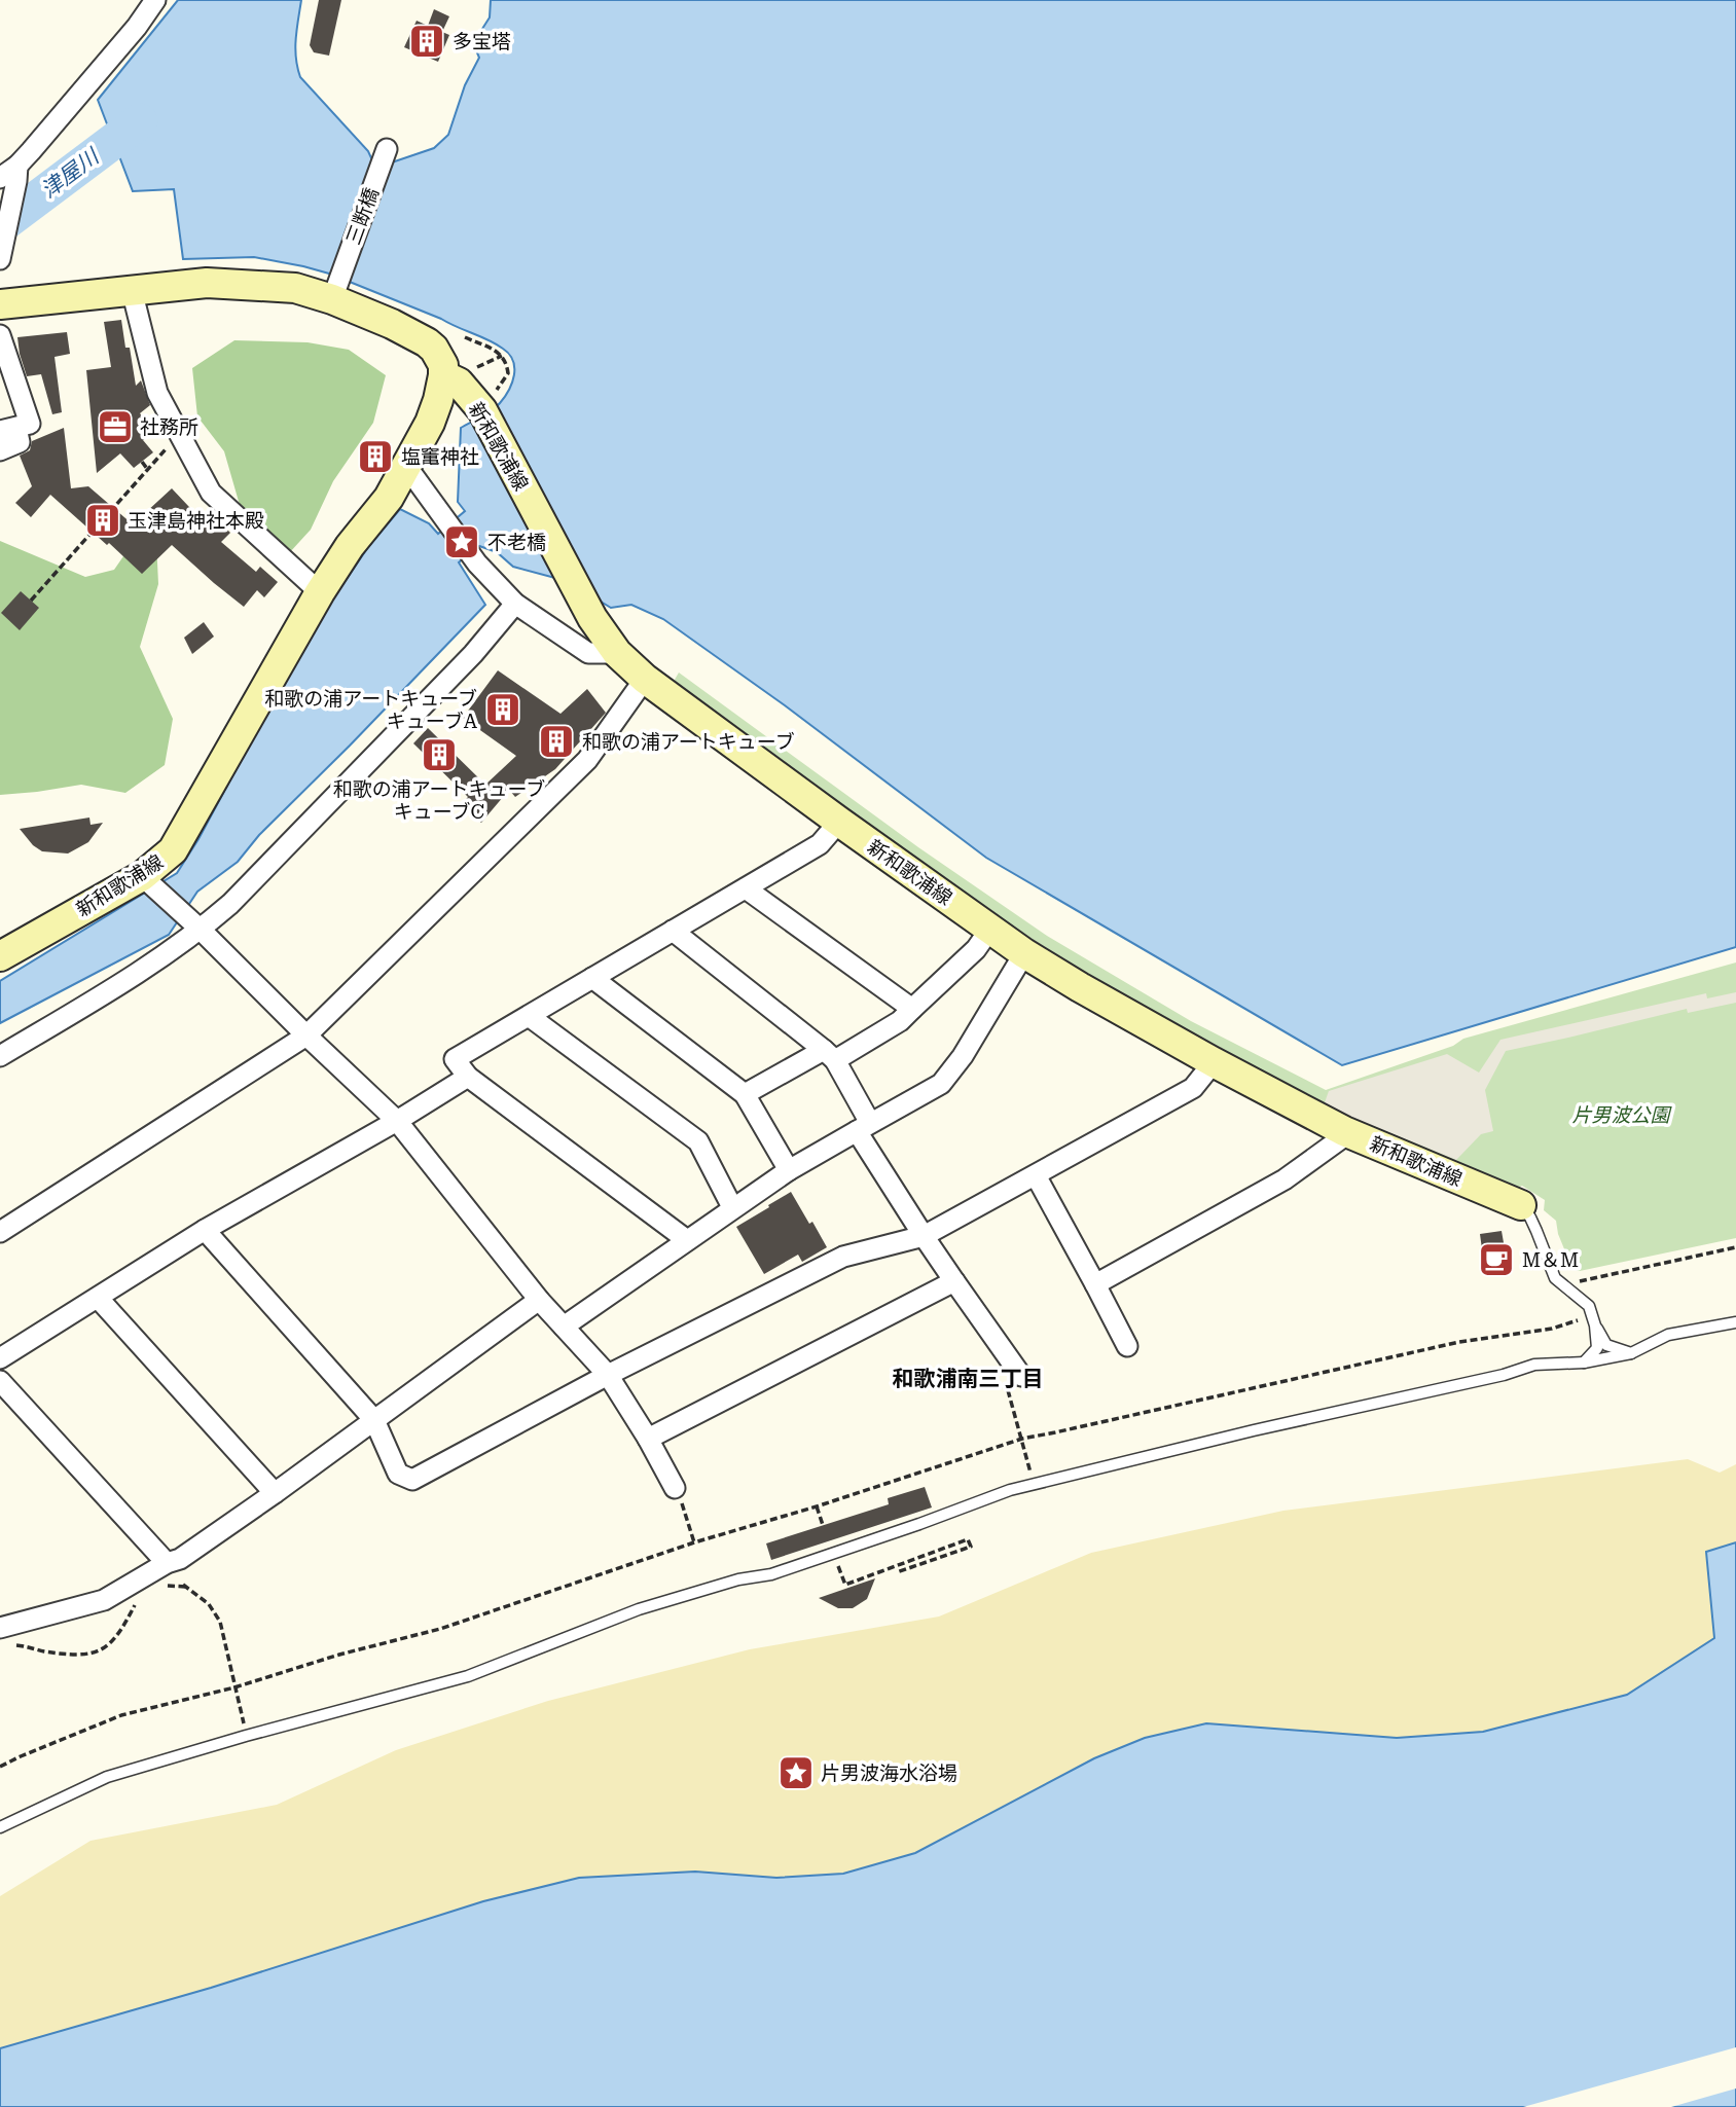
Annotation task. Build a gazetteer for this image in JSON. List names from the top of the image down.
{
  "streets": {
    "main road": ["新和歌浦線"],
    "street": ["三断橋"]
  },
  "crossings": [
    ["三断橋", "新和歌浦線"]
  ],
  "districts": ["和歌浦南三丁目"],
  "water": ["津屋川"],
  "parks": ["片男波公園"],
  "places": {
    "building": [
      "多宝塔",
      "塩竃神社",
      "玉津島神社本殿",
      "和歌の浦アートキューブ キューブA",
      "和歌の浦アートキューブ",
      "和歌の浦アートキューブ キューブC"
    ],
    "office": ["社務所"],
    "place": ["不老橋", "片男波海水浴場"],
    "cafe": ["M＆M"]
  }
}
